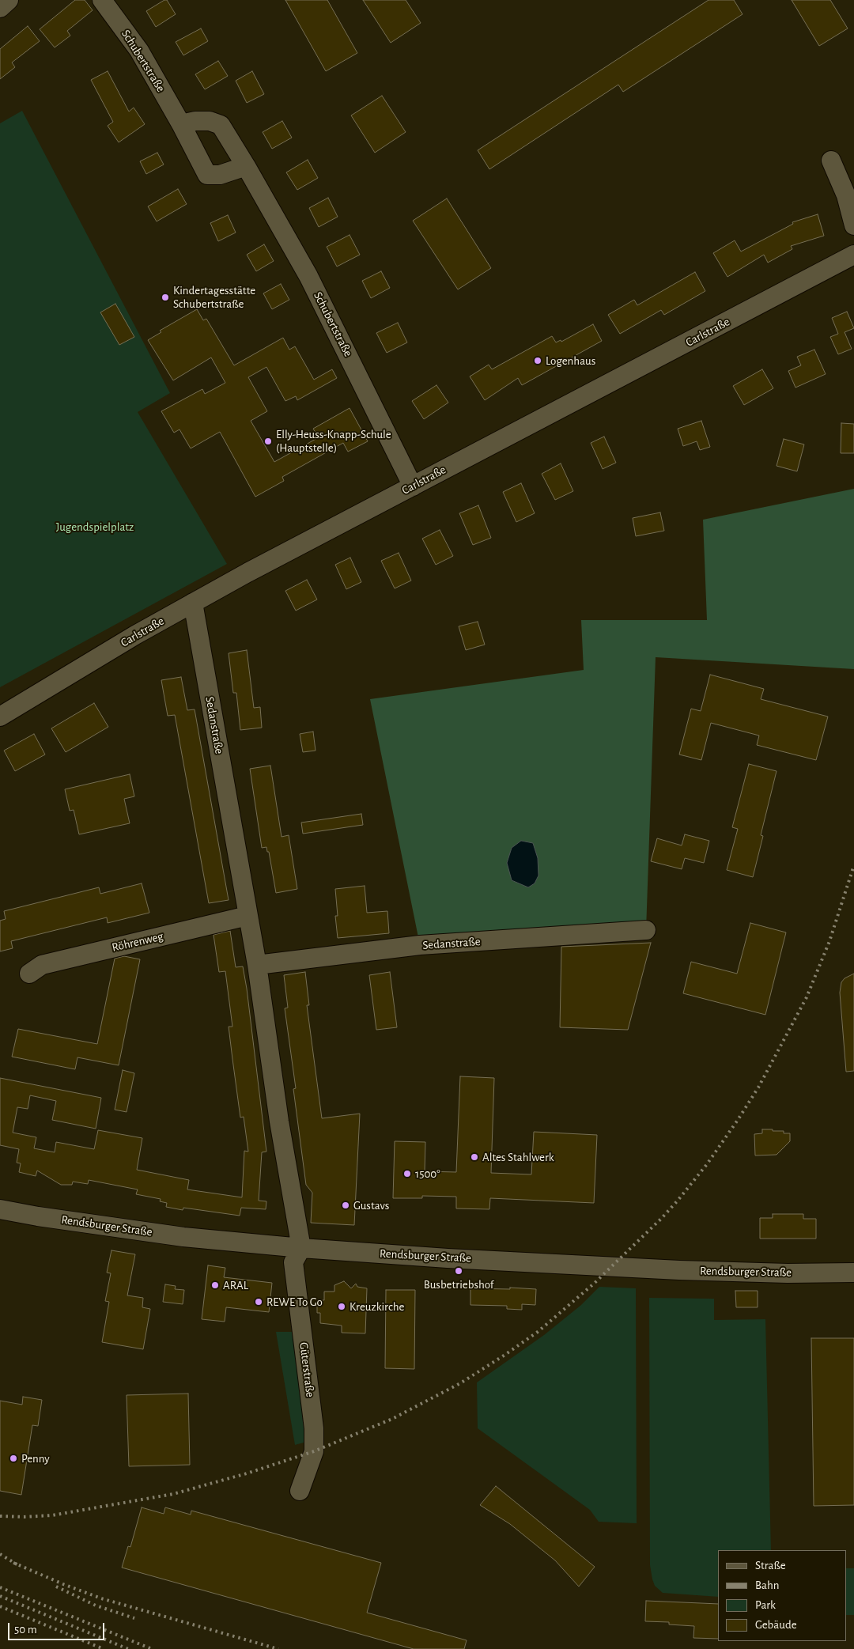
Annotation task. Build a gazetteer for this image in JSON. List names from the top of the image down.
{
  "streets": {
    "street": [
      "Schubertstraße",
      "Carlstraße",
      "Sedanstraße",
      "Röhrenweg",
      "Rendsburger Straße",
      "Güterstraße"
    ]
  },
  "crossings": [
    ["Schubertstraße", "Carlstraße"],
    ["Carlstraße", "Sedanstraße"],
    ["Sedanstraße", "Röhrenweg"],
    ["Sedanstraße", "Rendsburger Straße"],
    ["Sedanstraße", "Güterstraße"],
    ["Rendsburger Straße", "Güterstraße"]
  ],
  "parks": ["Jugendspielplatz"],
  "places": [
    "Kindertagesstätte Schubertstraße",
    "Logenhaus",
    "Elly-Heuss-Knapp-Schule (Hauptstelle)",
    "Altes Stahlwerk",
    "1500°",
    "Gustavs",
    "Busbetriebshof",
    "ARAL",
    "REWE To Go",
    "Kreuzkirche",
    "Penny"
  ],
  "legend": [
    "Straße",
    "Bahn",
    "Park",
    "Gebäude"
  ],
  "scale_bar": "50 m"
}
